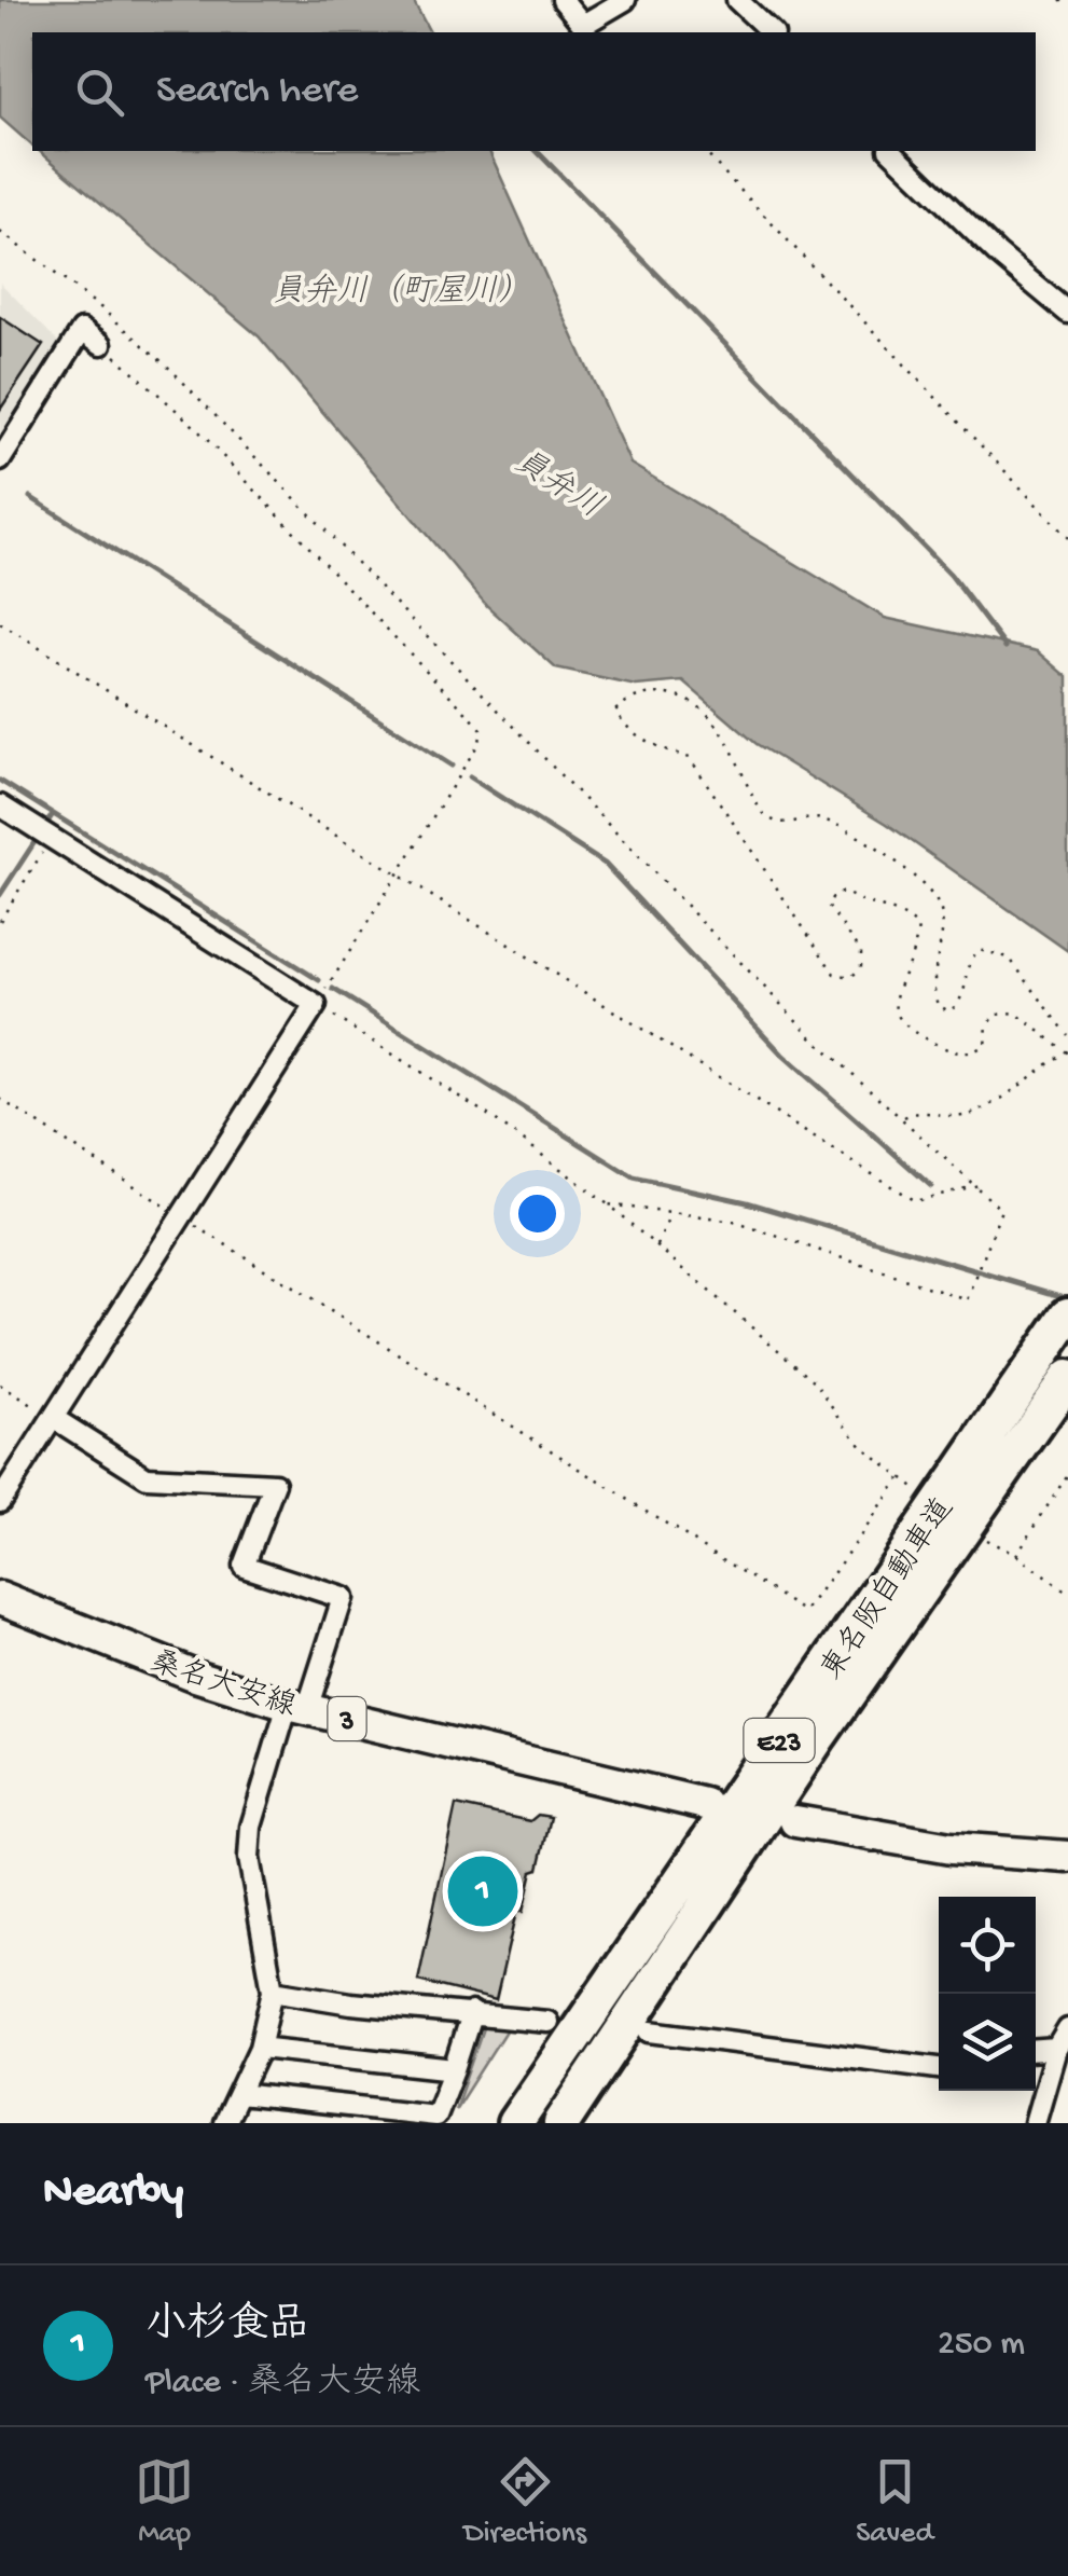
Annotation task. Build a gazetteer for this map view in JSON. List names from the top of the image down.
{
  "streets": {
    "highway": ["東名阪自動車道", "E23"],
    "main road": ["桑名大安線", "3"]
  },
  "water": ["員弁川（町屋川）", "員弁川"],
  "page": {
    "search": "Search here",
    "pins": "1",
    "heading": "Nearby",
    "list": [
      {
        "mark": "1",
        "name": "小杉食品",
        "note": "Place · 桑名大安線",
        "value": "250 m"
      }
    ],
    "nav": ["Map", "Directions", "Saved"]
  }
}
